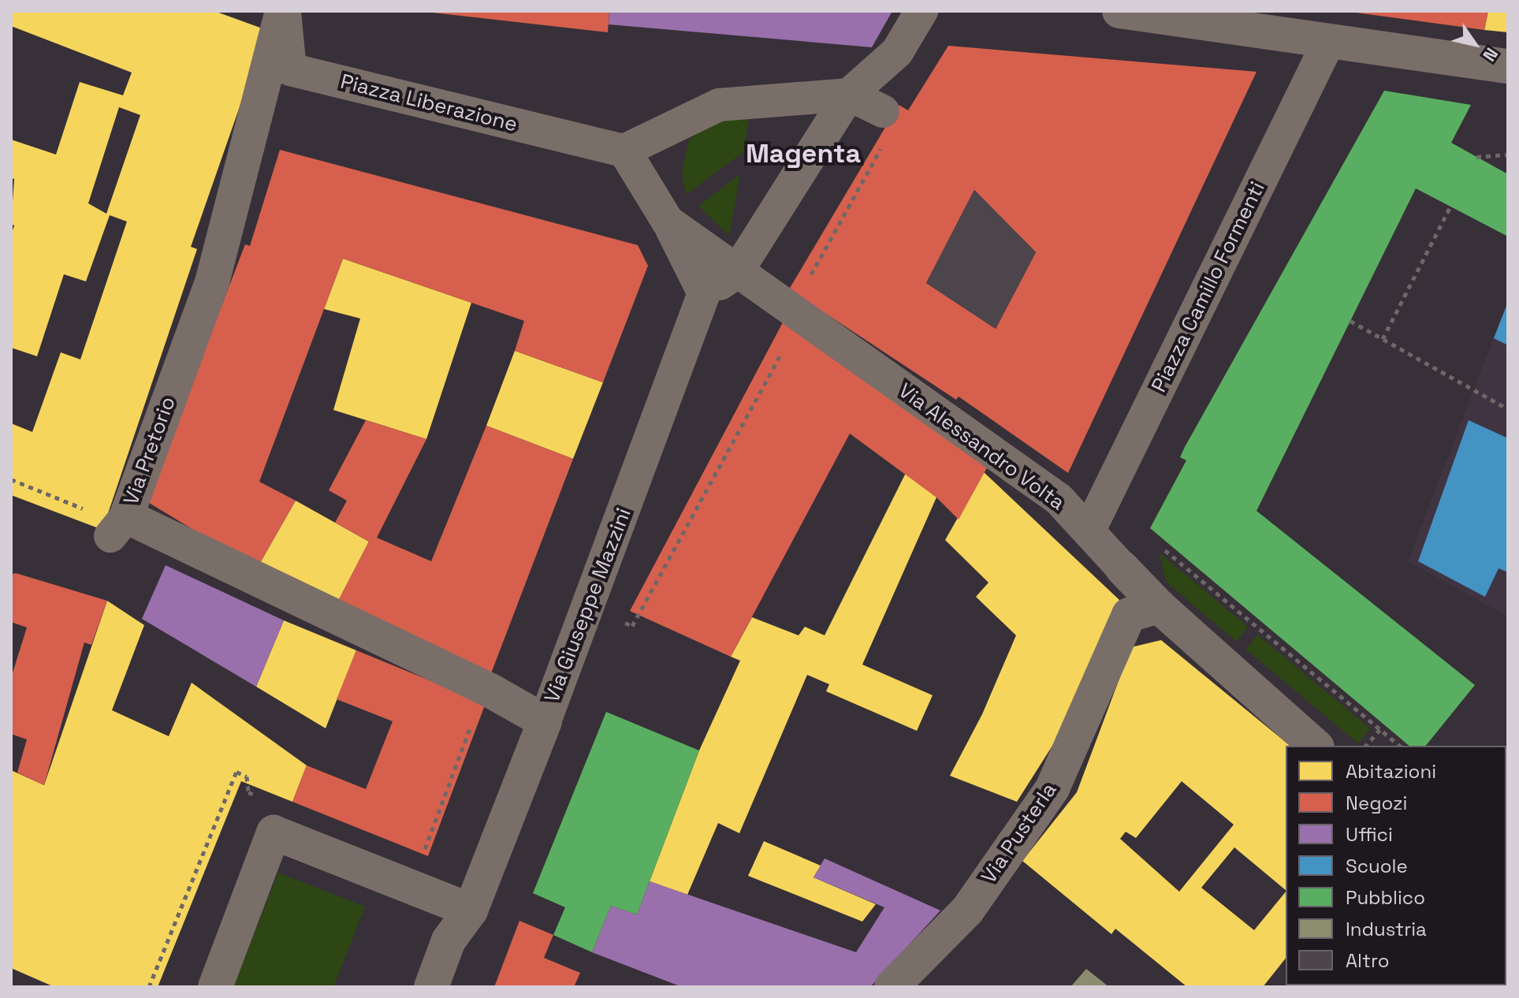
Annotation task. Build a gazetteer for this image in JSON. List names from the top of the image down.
{
  "streets": {
    "street": [
      "Piazza Liberazione",
      "Piazza Camillo Formenti",
      "Via Alessandro Volta",
      "Via Pretorio",
      "Via Giuseppe Mazzini",
      "Via Pusterla"
    ]
  },
  "crossings": [
    ["Piazza Liberazione", "Via Pretorio"],
    ["Piazza Camillo Formenti", "Via Alessandro Volta"],
    ["Via Alessandro Volta", "Via Pusterla"],
    ["Via Pretorio", "Via Giuseppe Mazzini"]
  ],
  "districts": ["Magenta"],
  "legend": [
    "Abitazioni",
    "Negozi",
    "Uffici",
    "Scuole",
    "Pubblico",
    "Industria",
    "Altro"
  ],
  "north": "bottom right"
}
